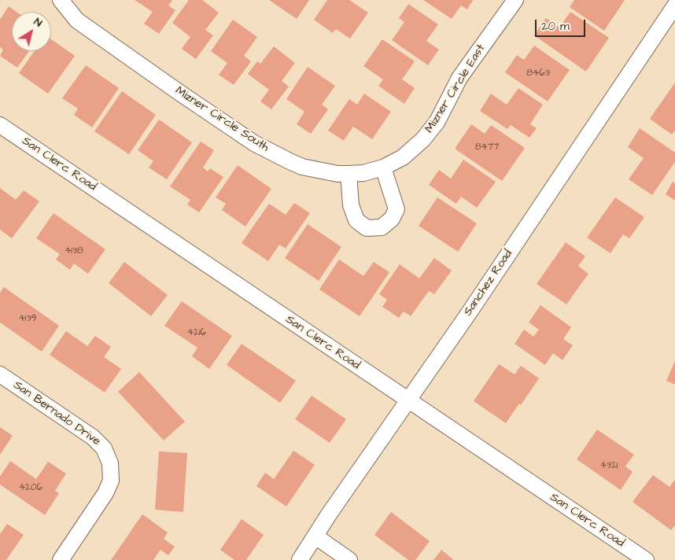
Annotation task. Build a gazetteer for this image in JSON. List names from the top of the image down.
{
  "streets": {
    "street": [
      "Mizner Circle East",
      "Mizner Circle South",
      "San Clerc Road",
      "Sanchez Road",
      "San Bernado Drive"
    ]
  },
  "crossings": [
    ["Mizner Circle East", "Mizner Circle South"],
    ["San Clerc Road", "Sanchez Road"]
  ],
  "house_numbers": [
    "8463",
    "8477",
    "4138",
    "4139",
    "4216",
    "4321",
    "4206"
  ],
  "scale_bar": "20 m",
  "north": "top right"
}
